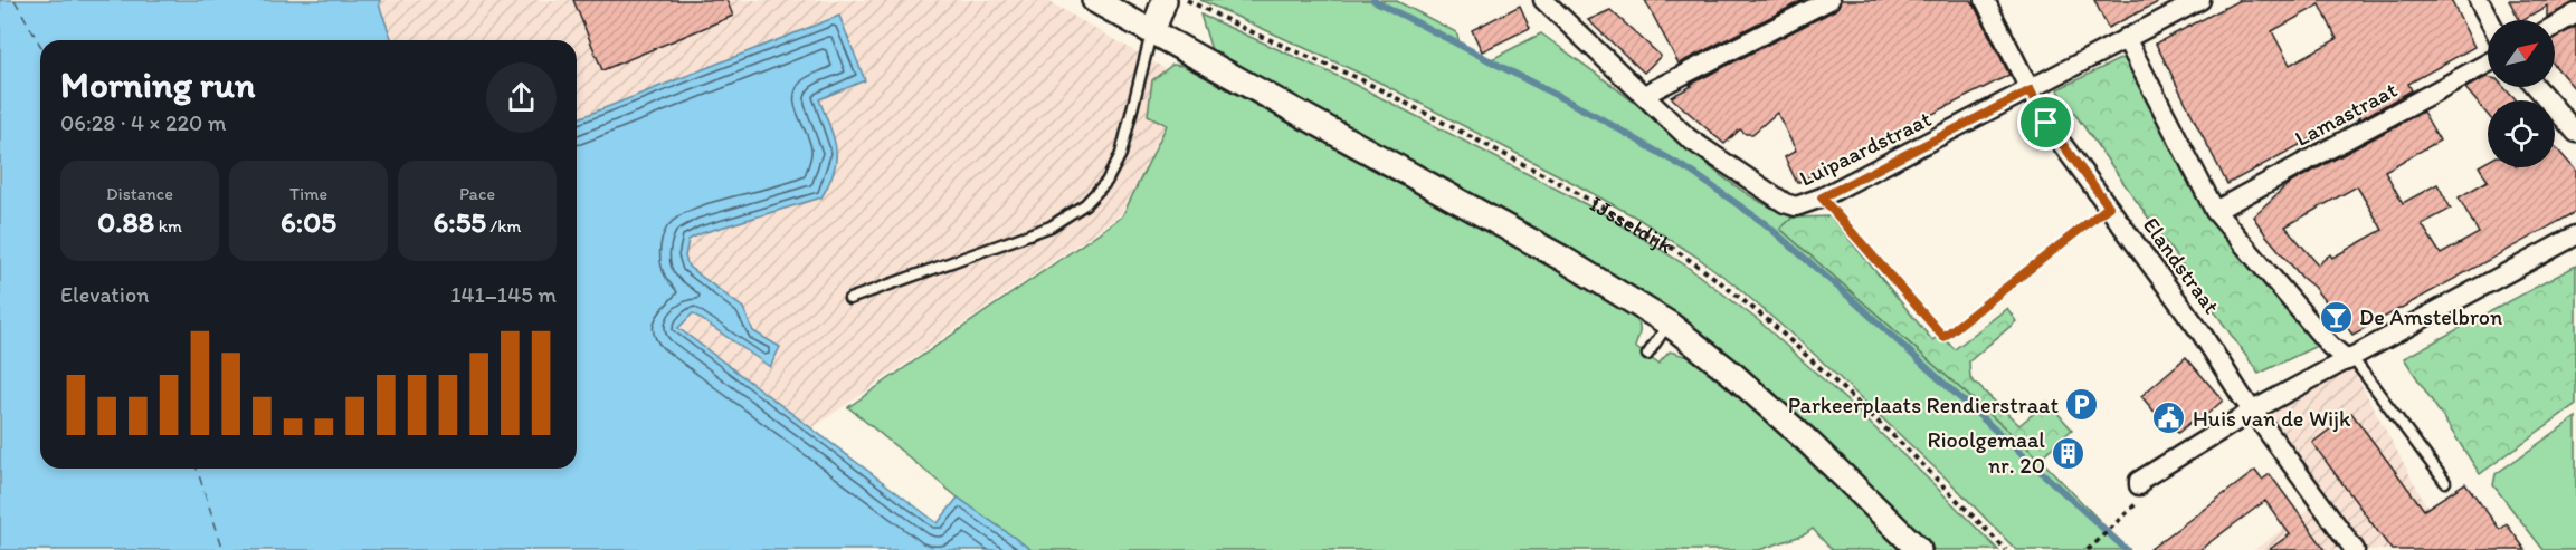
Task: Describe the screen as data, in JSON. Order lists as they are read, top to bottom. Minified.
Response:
{"streets":{"street":["Lamastraat","Luipaardstraat","Elandstraat"],"path":["IJsseldijk"]},"crossings":[["Luipaardstraat","Elandstraat"]],"places":{"bar":["De Amstelbron"],"parking":["Parkeerplaats Rendierstraat"],"public building":["Huis van de Wijk"],"building":["Rioolgemaal nr. 20"]},"north":"top right","page":{"heading":["Morning run","06:28 · 4 × 220 m"],"stats":[["Distance","0.88 km"],["Time","6:05"],["Pace","6:55 /km"]],"chart":["Elevation","141–145 m"]}}
